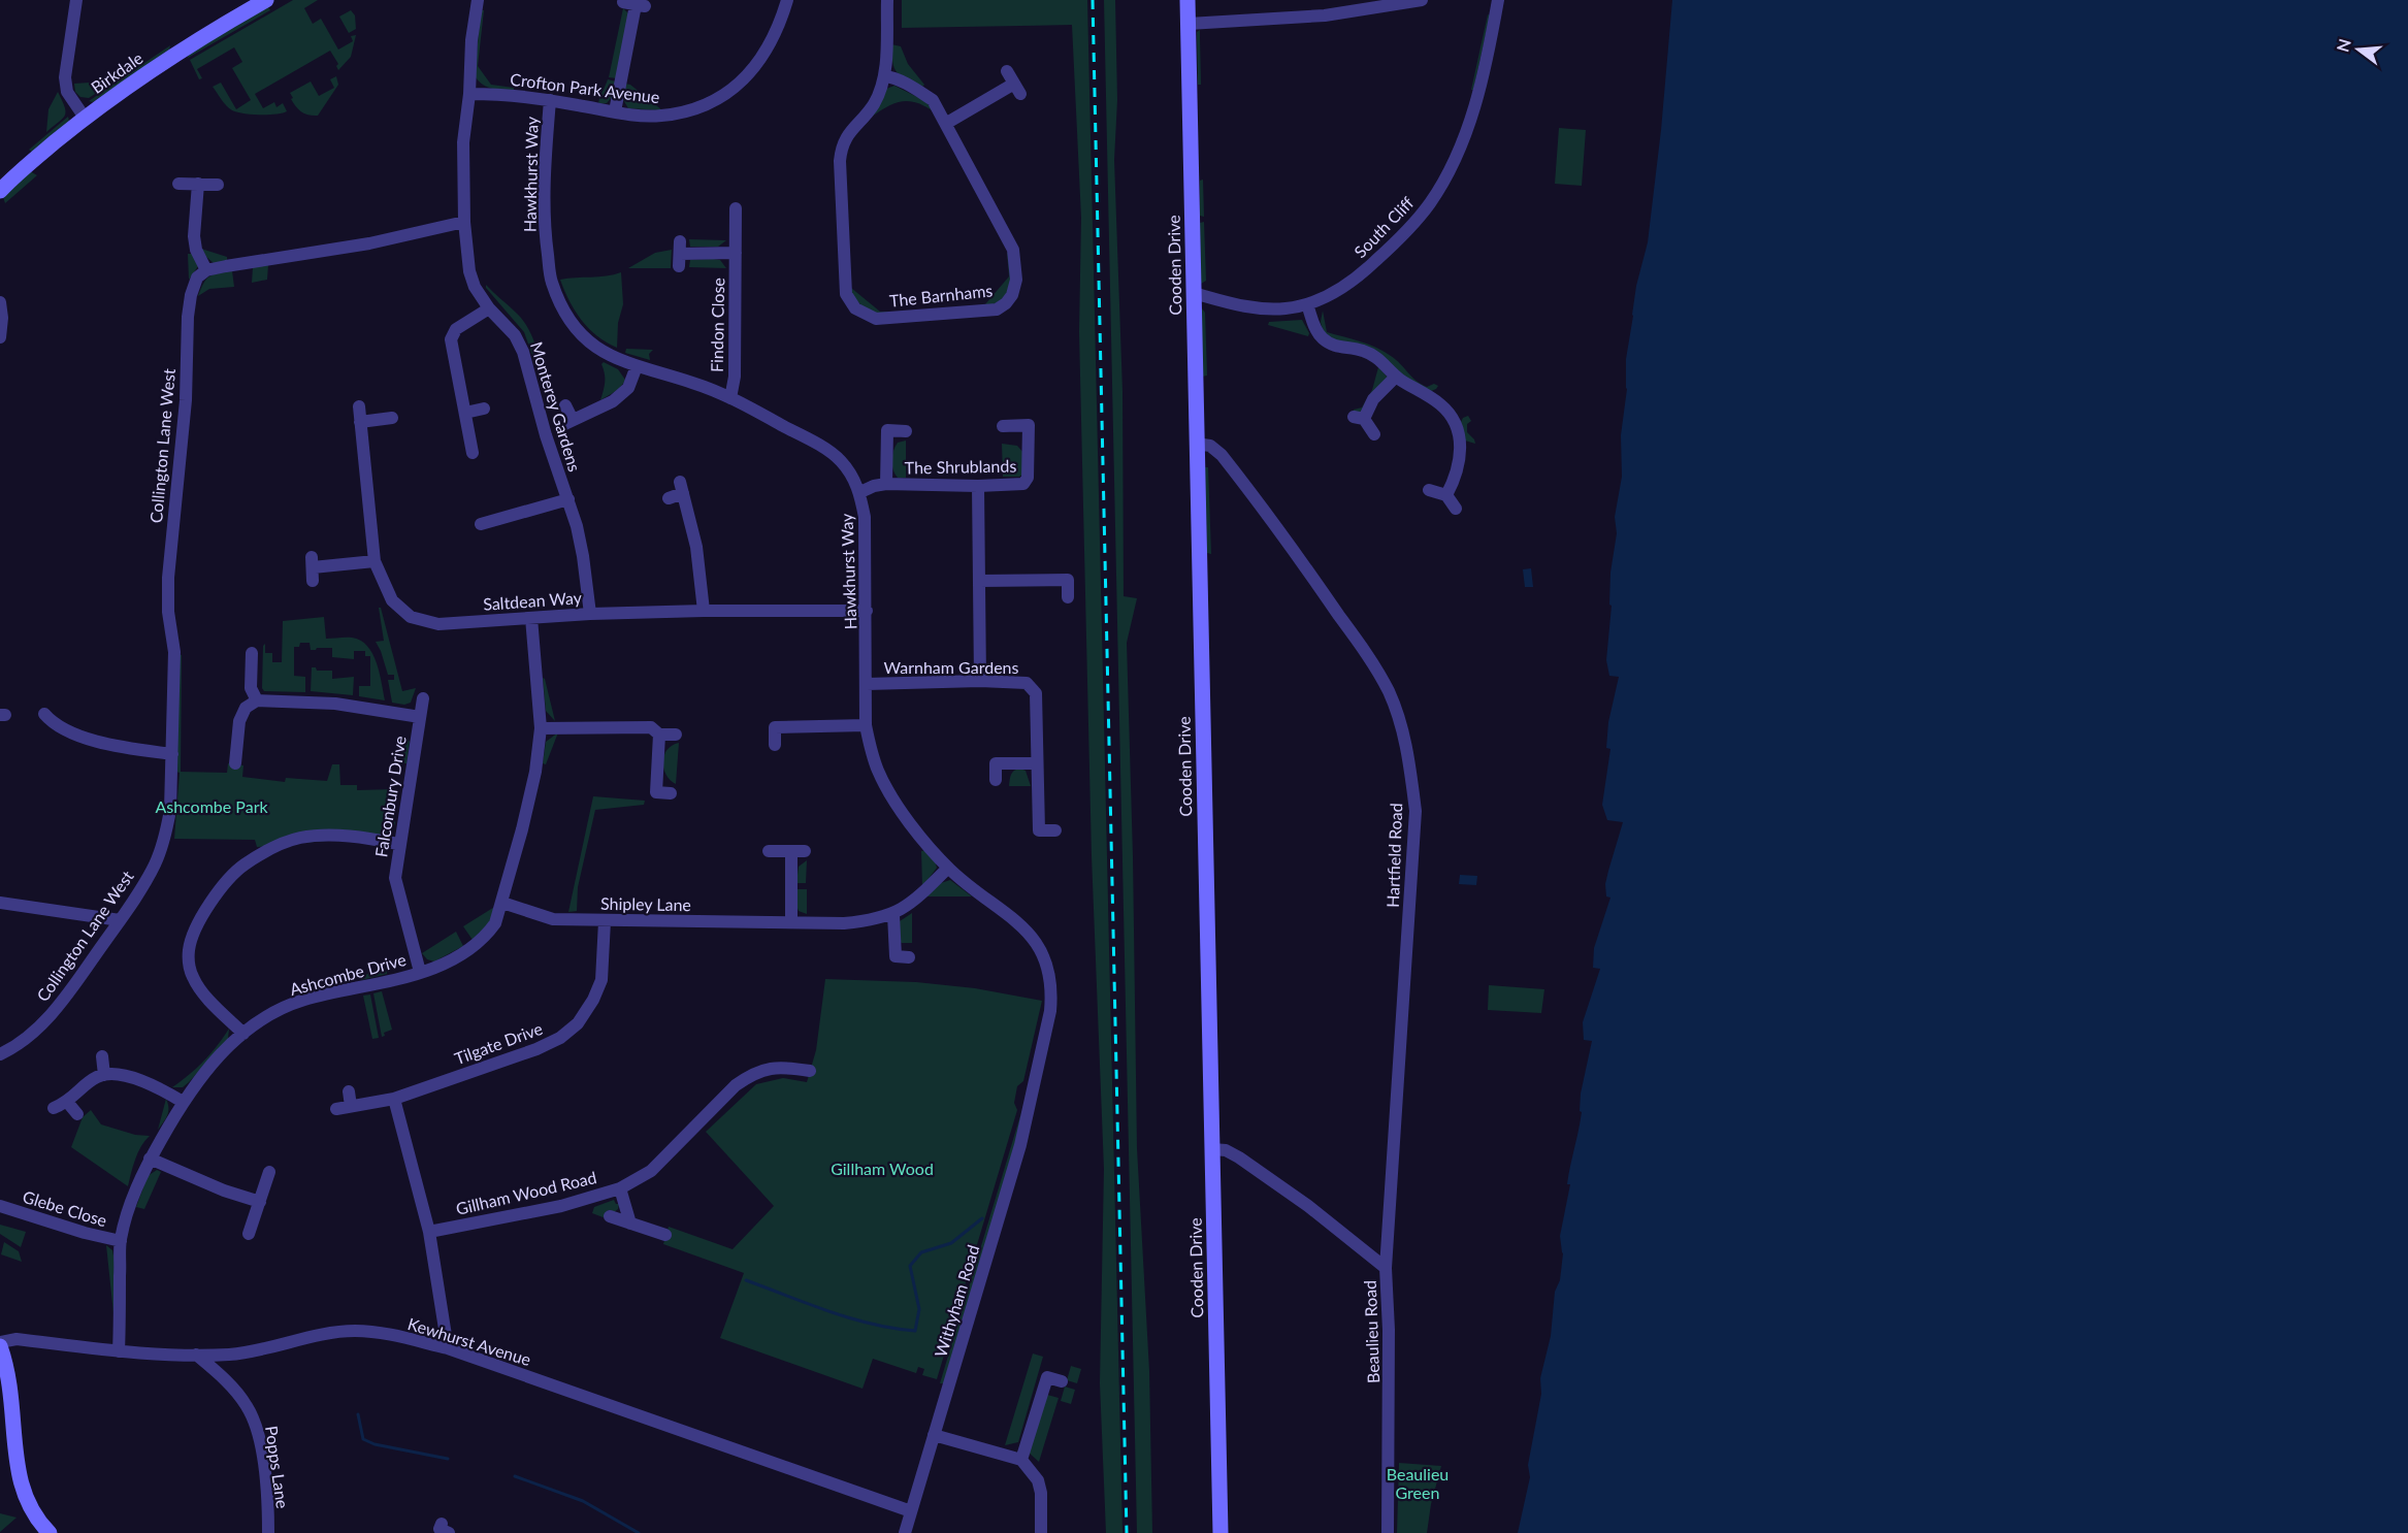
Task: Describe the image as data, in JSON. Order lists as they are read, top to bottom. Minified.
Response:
{"streets":{"main road":["Birkdale","Cooden Drive"],"street":["Crofton Park Avenue","Hawkhurst Way","South Cliff","The Barnhams","Findon Close","Monterey Gardens","Collington Lane West","The Shrublands","Saltdean Way","Warnham Gardens","Falconbury Drive","Hartfield Road","Shipley Lane","Ashcombe Drive","Tilgate Drive","Gillham Wood Road","Glebe Close","Withyham Road","Beaulieu Road","Kewhurst Avenue","Popps Lane"]},"crossings":[["Crofton Park Avenue","Hawkhurst Way"],["Hawkhurst Way","Findon Close"],["Hawkhurst Way","The Shrublands"],["Hawkhurst Way","Saltdean Way"],["Hawkhurst Way","Warnham Gardens"],["Hawkhurst Way","Shipley Lane"],["Hawkhurst Way","Withyham Road"],["South Cliff","Cooden Drive"],["Cooden Drive","Hartfield Road"],["Cooden Drive","Beaulieu Road"],["Monterey Gardens","Saltdean Way"],["Saltdean Way","Ashcombe Drive"],["Falconbury Drive","Ashcombe Drive"],["Hartfield Road","Beaulieu Road"],["Shipley Lane","Ashcombe Drive"],["Shipley Lane","Tilgate Drive"],["Ashcombe Drive","Glebe Close"],["Ashcombe Drive","Kewhurst Avenue"],["Withyham Road","Kewhurst Avenue"],["Kewhurst Avenue","Popps Lane"]],"parks":["Ashcombe Park","Gillham Wood","Beaulieu Green"],"north":"left"}
